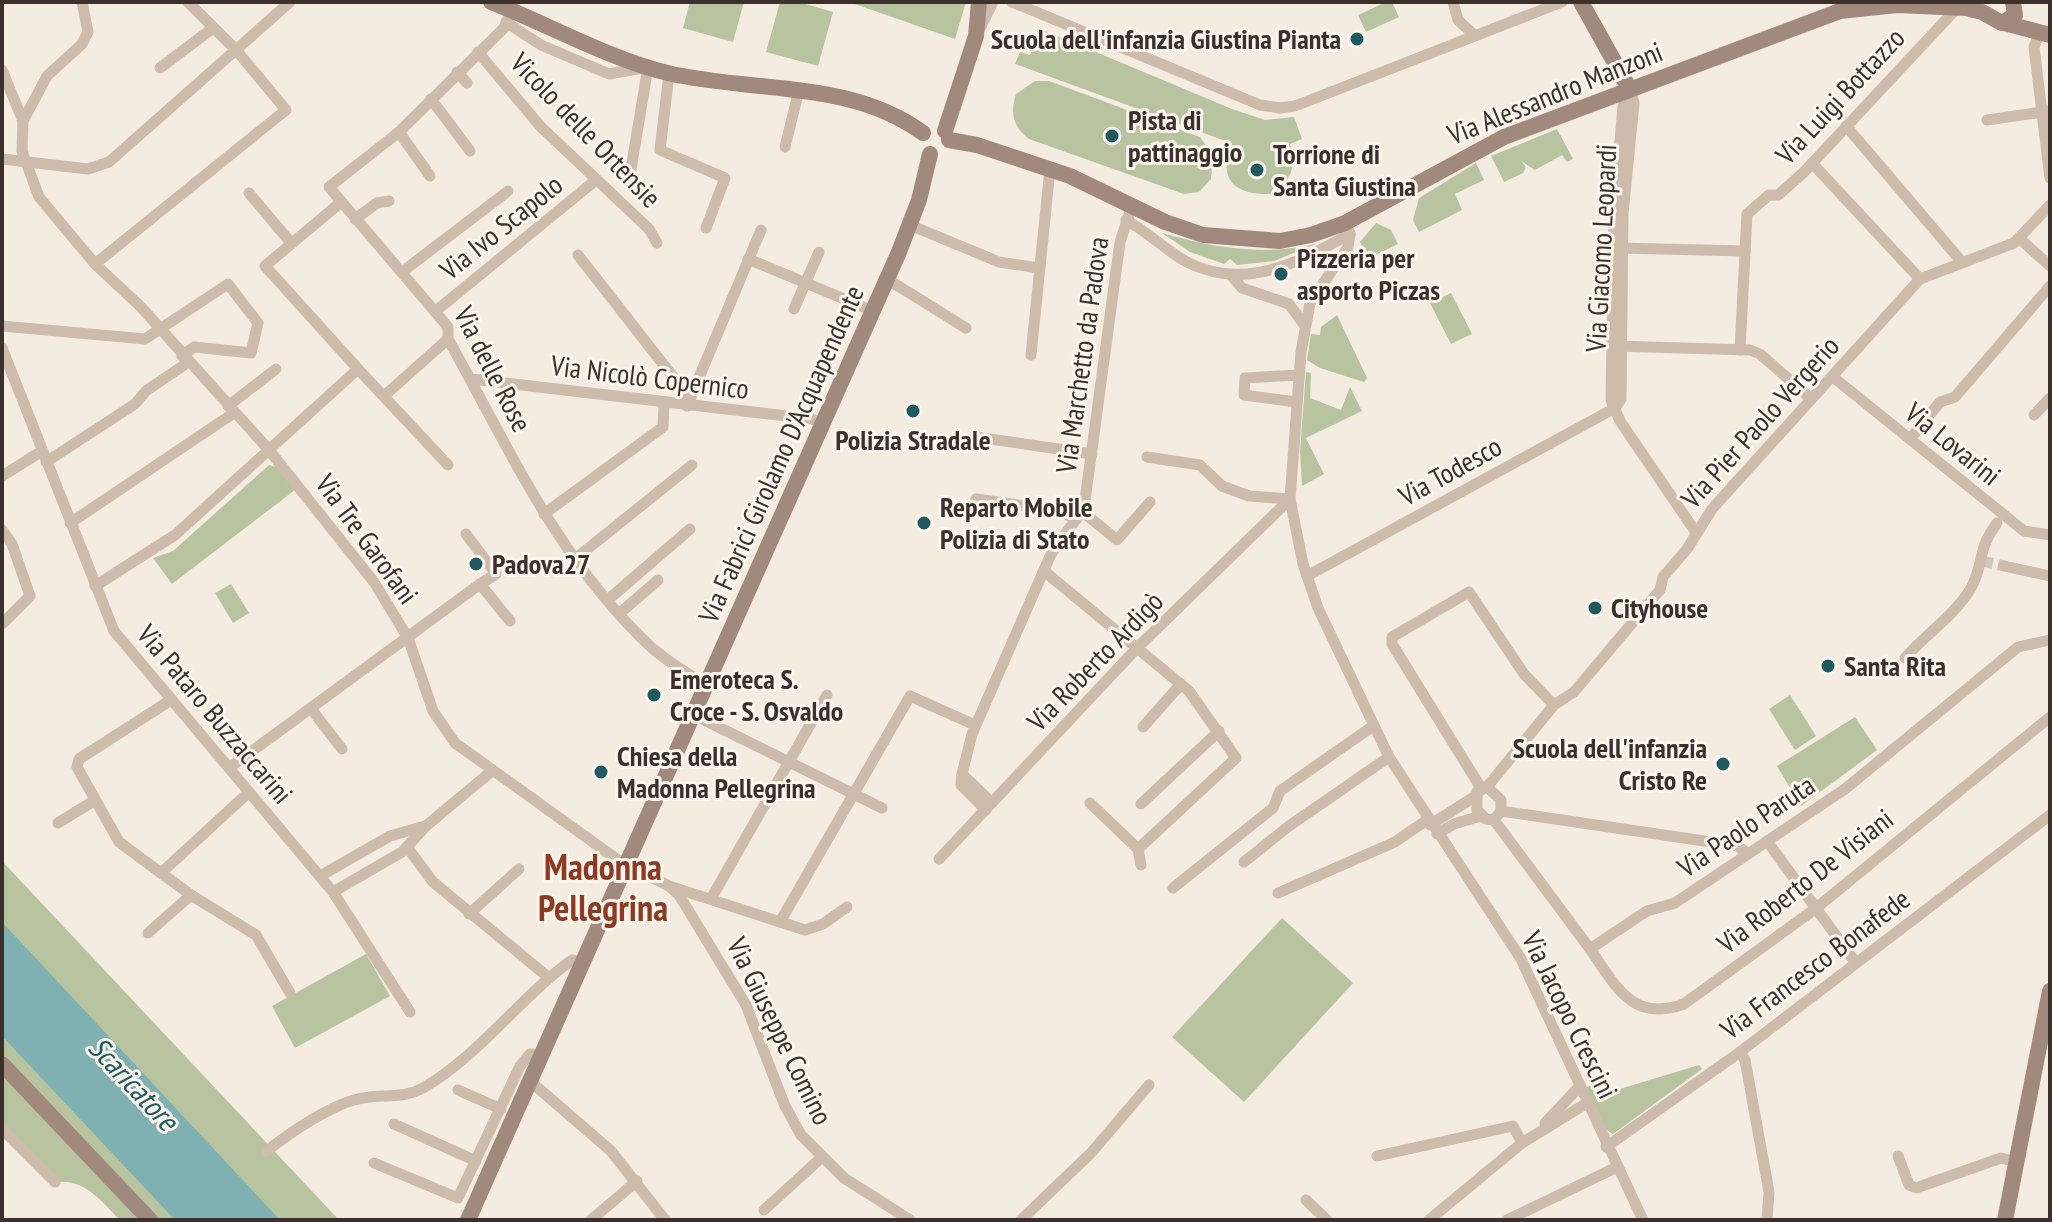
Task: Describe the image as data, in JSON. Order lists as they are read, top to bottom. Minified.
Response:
{"streets":{"main road":["Via Alessandro Manzoni","Via Giacomo Leopardi","Via Fabrici Girolamo D'Acquapendente"],"street":["Via Luigi Bottazzo","Vicolo delle Ortensie","Via Ivo Scapolo","Via Marchetto da Padova","Via delle Rose","Via Nicolò Copernico","Via Pier Paolo Vergerio","Via Lovarini","Via Todesco","Via Tre Garofani","Via Roberto Ardigò","Via Pataro Buzzaccarini","Via Paolo Paruta","Via Roberto De Visiani","Via Francesco Bonafede","Via Jacopo Crescini","Via Giuseppe Comino"]},"crossings":[["Via Alessandro Manzoni","Via Luigi Bottazzo"],["Via Alessandro Manzoni","Via Giacomo Leopardi"],["Via Alessandro Manzoni","Via Marchetto da Padova"],["Via Alessandro Manzoni","Via Fabrici Girolamo D'Acquapendente"],["Via Alessandro Manzoni","Via Jacopo Crescini"],["Vicolo delle Ortensie","Via Ivo Scapolo"],["Via Ivo Scapolo","Via delle Rose"],["Via Giacomo Leopardi","Via Todesco"],["Via Marchetto da Padova","Via Roberto Ardigò"],["Via delle Rose","Via Nicolò Copernico"],["Via delle Rose","Via Fabrici Girolamo D'Acquapendente"],["Via Nicolò Copernico","Via Fabrici Girolamo D'Acquapendente"],["Via Pier Paolo Vergerio","Via Lovarini"],["Via Pier Paolo Vergerio","Via Jacopo Crescini"],["Via Fabrici Girolamo D'Acquapendente","Via Tre Garofani"],["Via Fabrici Girolamo D'Acquapendente","Via Giuseppe Comino"],["Via Todesco","Via Jacopo Crescini"],["Via Tre Garofani","Via Giuseppe Comino"],["Via Roberto Ardigò","Via Jacopo Crescini"],["Via Paolo Paruta","Via Roberto De Visiani"],["Via Francesco Bonafede","Via Jacopo Crescini"]],"districts":["Madonna Pellegrina"],"water":["Scaricatore"],"places":["Scuola dell'infanzia Giustina Pianta","Pista di pattinaggio","Torrione di Santa Giustina","Pizzeria per asporto Piczas","Polizia Stradale","Reparto Mobile Polizia di Stato","Padova27","Cityhouse","Santa Rita","Emeroteca S. Croce - S. Osvaldo","Scuola dell'infanzia Cristo Re","Chiesa della Madonna Pellegrina"]}
